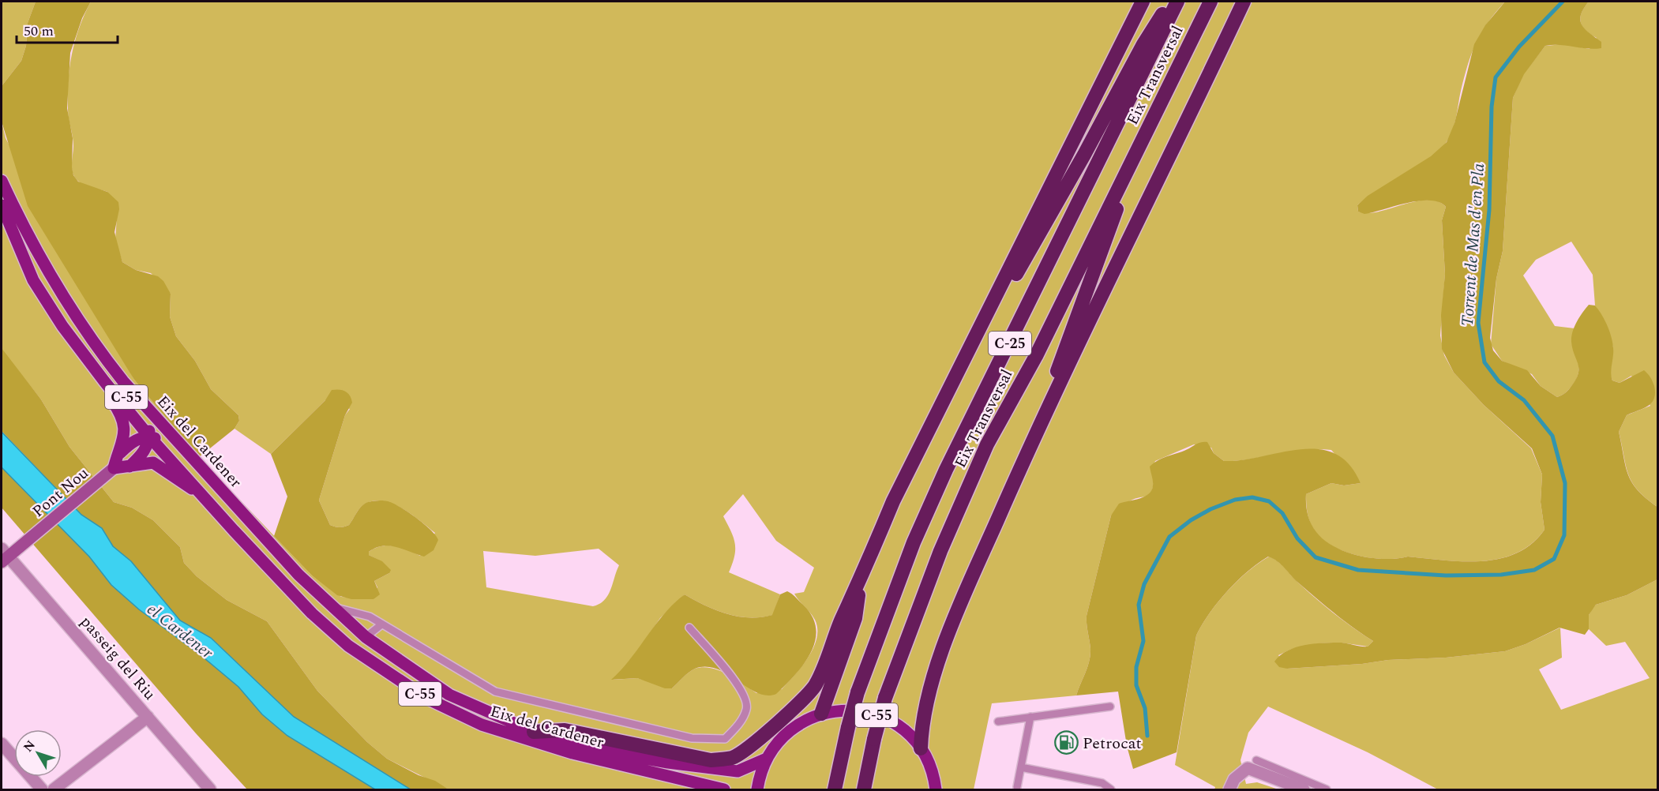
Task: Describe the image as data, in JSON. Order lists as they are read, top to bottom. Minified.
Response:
{"streets":{"highway":["Eix Transversal","C-25"],"main road":["C-55","Eix del Cardener"],"street":["Pont Nou","passeig del Riu"]},"crossings":[["C-55","Eix del Cardener"],["Eix del Cardener","Pont Nou"],["Pont Nou","passeig del Riu"]],"water":["Torrent de Mas d'en Pla","el Cardener"],"places":{"fuel station":["Petrocat"]},"scale_bar":"50 m","north":"top left"}
